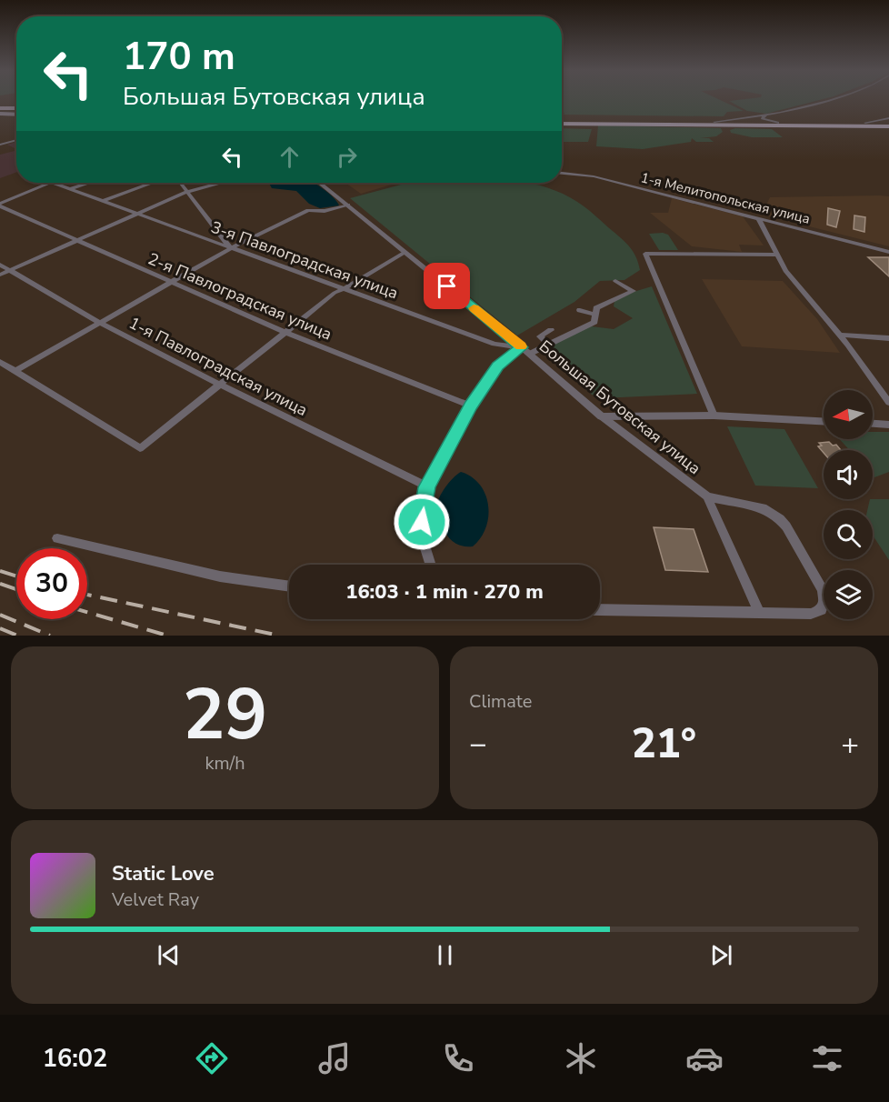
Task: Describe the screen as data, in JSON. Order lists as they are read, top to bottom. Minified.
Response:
{"streets":{"street":["1-я Мелитопольская улица","3-я Павлоградская улица","2-я Павлоградская улица","1-я Павлоградская улица","Большая Бутовская улица"]},"crossings":[["3-я Павлоградская улица","Большая Бутовская улица"]],"north":"left","page":{"turn":["170 m","Большая Бутовская улица"],"limit":"30","trip":"16:03 · 1 min · 270 m","tile":[["29","km/h"],"Climate"],"heat":["−","21°","+"],"song":["Static Love","Velvet Ray"],"tabs":"16:02"}}
